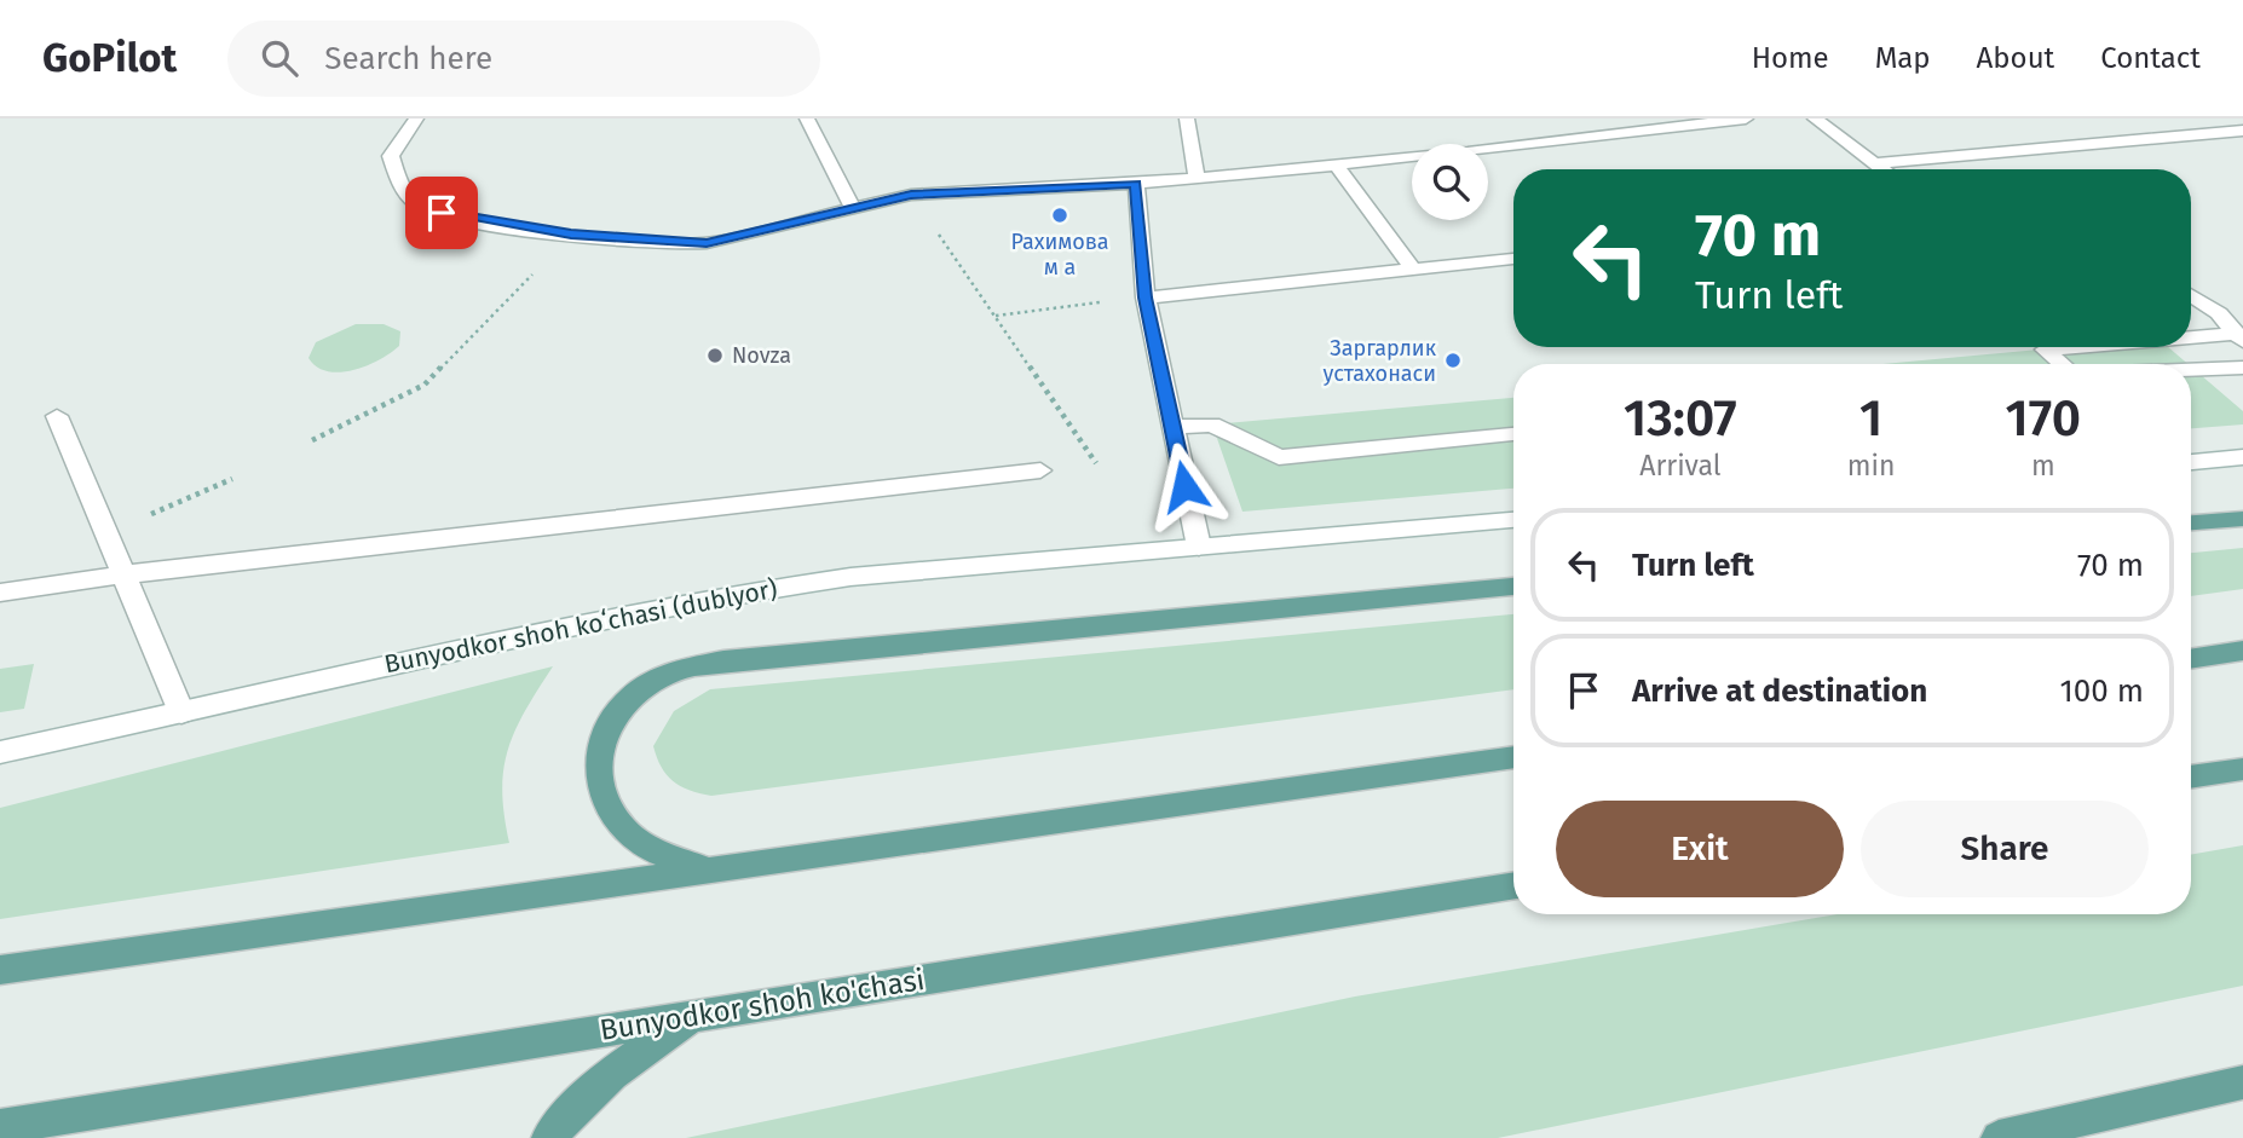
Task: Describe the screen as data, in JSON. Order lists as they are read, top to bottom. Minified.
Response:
{"streets":{"main road":["Bunyodkor shoh ko'chasi"],"street":["Bunyodkor shoh koʻchasi (dublyor)"]},"places":["Рахимова м а","Novza","Заргарлик устахонаси"],"page":{"header":"GoPilot","search":"Search here","nav":["Home","Map","About","Contact"],"turn":["70 m","Turn left"],"eta":["13:07","Arrival","1","min","170","m"],"list":[{"name":"Turn left","value":"70 m"},{"name":"Arrive at destination","value":"100 m"}],"buttons":["Exit","Share"]}}
